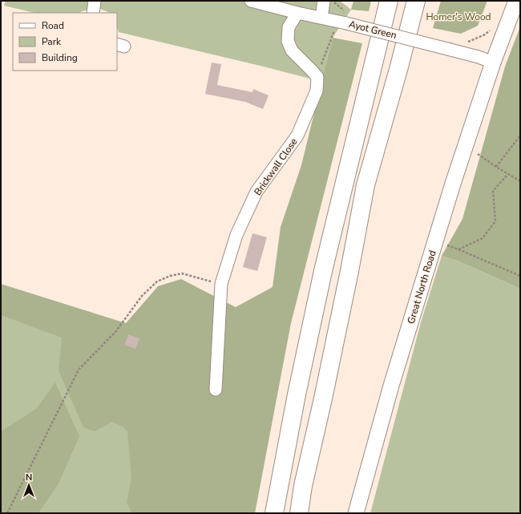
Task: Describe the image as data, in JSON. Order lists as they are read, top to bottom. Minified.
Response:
{"streets":{"main road":["Great North Road"],"street":["Ayot Green","Brickwall Close"]},"crossings":[["Ayot Green","Great North Road"]],"parks":["Homer's Wood"],"legend":["Road","Park","Building"],"north":"top"}
